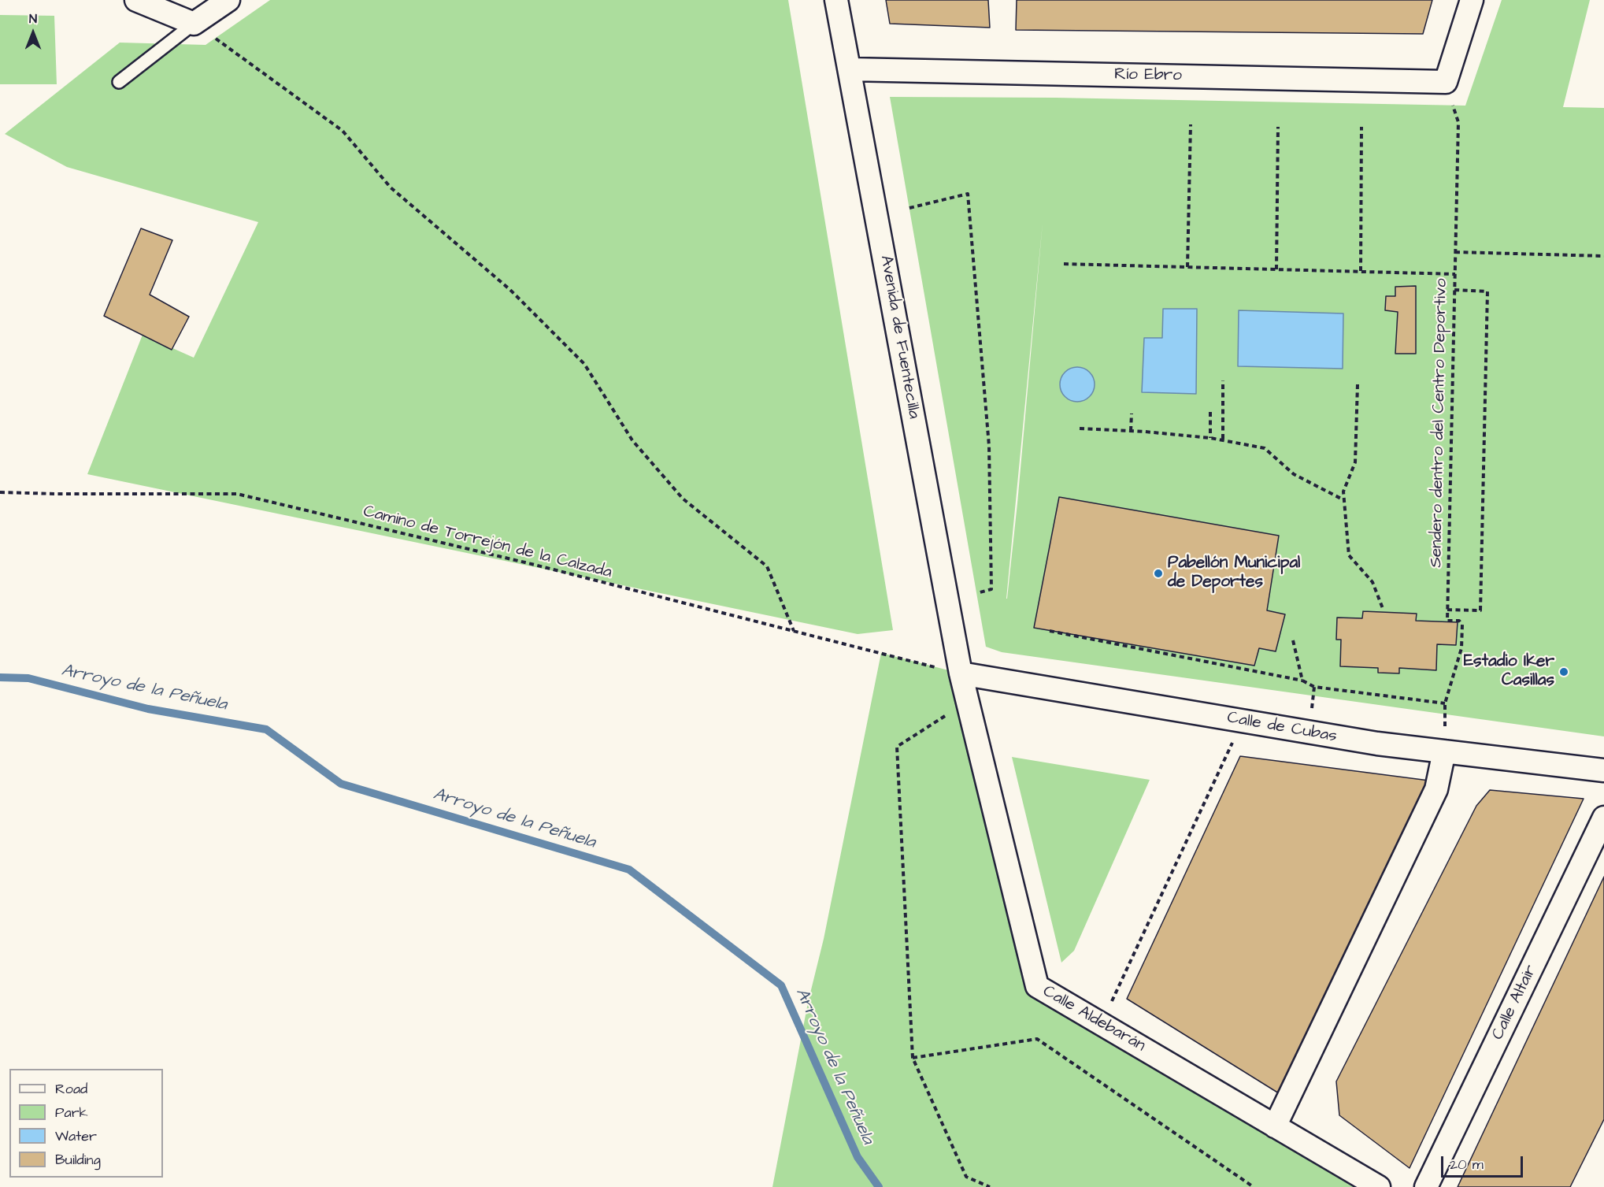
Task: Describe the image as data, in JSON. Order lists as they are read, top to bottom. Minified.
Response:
{"streets":{"street":["Río Ebro","Avenida de Fuentecilla","Calle de Cubas","Calle Altair","Calle Aldebarán"],"path":["Sendero dentro del Centro Deportivo","Camino de Torrejón de la Calzada"]},"crossings":[["Río Ebro","Avenida de Fuentecilla"],["Río Ebro","Sendero dentro del Centro Deportivo"],["Avenida de Fuentecilla","Camino de Torrejón de la Calzada"],["Avenida de Fuentecilla","Calle de Cubas"],["Avenida de Fuentecilla","Calle Aldebarán"],["Camino de Torrejón de la Calzada","Calle de Cubas"],["Camino de Torrejón de la Calzada","Calle Aldebarán"],["Calle de Cubas","Calle Aldebarán"]],"water":["Arroyo de la Peñuela"],"places":["Pabellón Municipal de Deportes","Estadio Iker Casillas"],"legend":["Road","Park","Water","Building"],"scale_bar":"20 m","north":"top"}
